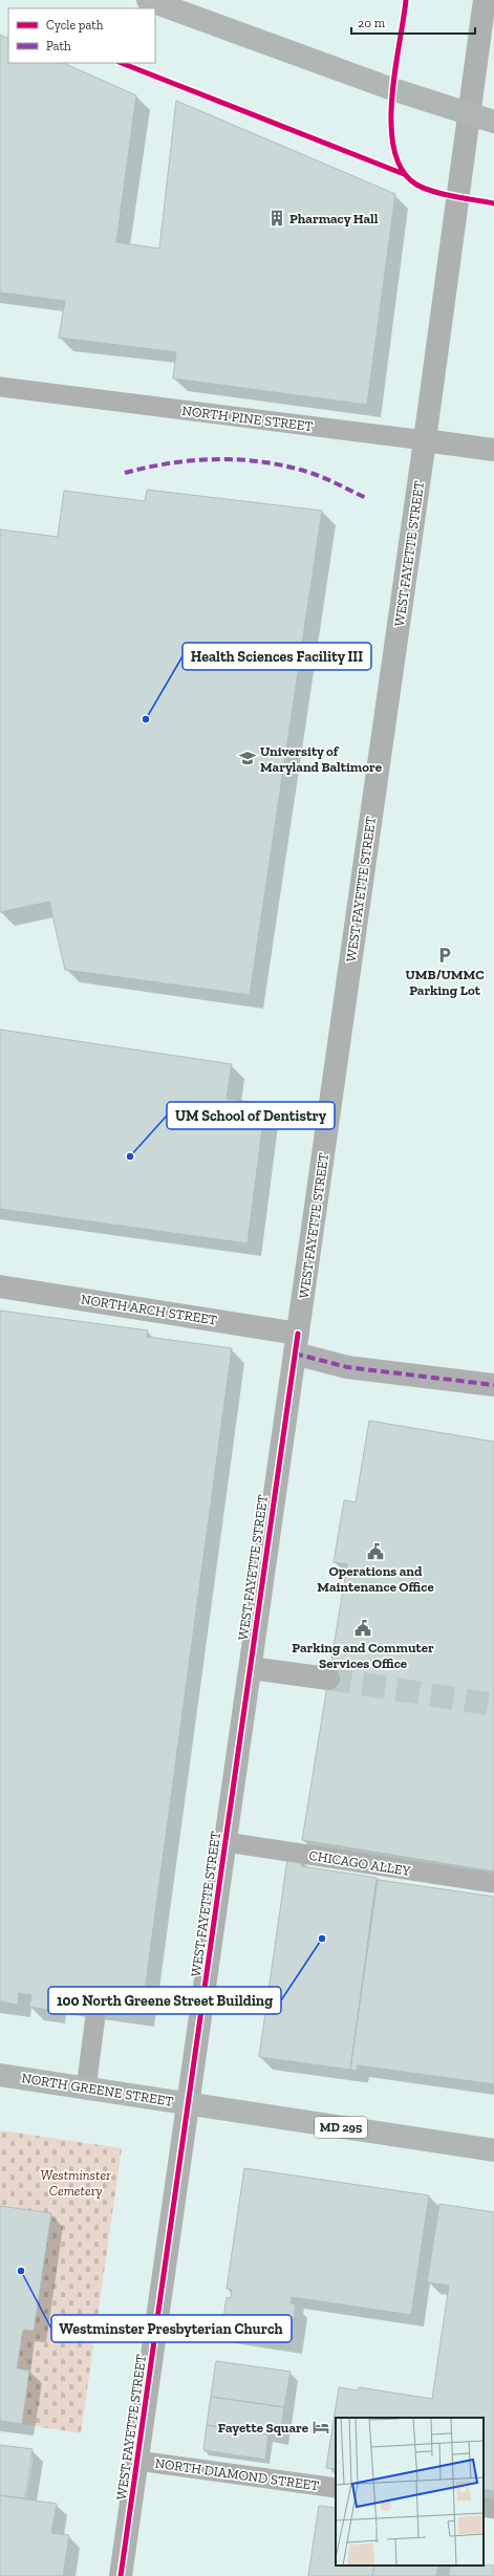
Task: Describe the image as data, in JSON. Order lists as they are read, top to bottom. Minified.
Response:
{"streets":{"main road":["WEST FAYETTE STREET","NORTH GREENE STREET","MD 295"],"street":["NORTH PINE STREET","NORTH ARCH STREET"],"lane":["CHICAGO ALLEY","NORTH DIAMOND STREET"]},"crossings":[["NORTH PINE STREET","WEST FAYETTE STREET"],["WEST FAYETTE STREET","NORTH ARCH STREET"],["WEST FAYETTE STREET","CHICAGO ALLEY"],["WEST FAYETTE STREET","NORTH GREENE STREET"],["WEST FAYETTE STREET","NORTH DIAMOND STREET"]],"parks":["Westminster Cemetery"],"places":{"building":["Pharmacy Hall"],"other":["Health Sciences Facility III","UM School of Dentistry","100 North Greene Street Building","Westminster Presbyterian Church"],"school or university":["University of Maryland Baltimore"],"parking":["UMB/UMMC Parking Lot"],"public building":["Operations and Maintenance Office","Parking and Commuter Services Office"],"hotel":["Fayette Square"]},"legend":["Cycle path","Path"],"scale_bar":"20 m"}
